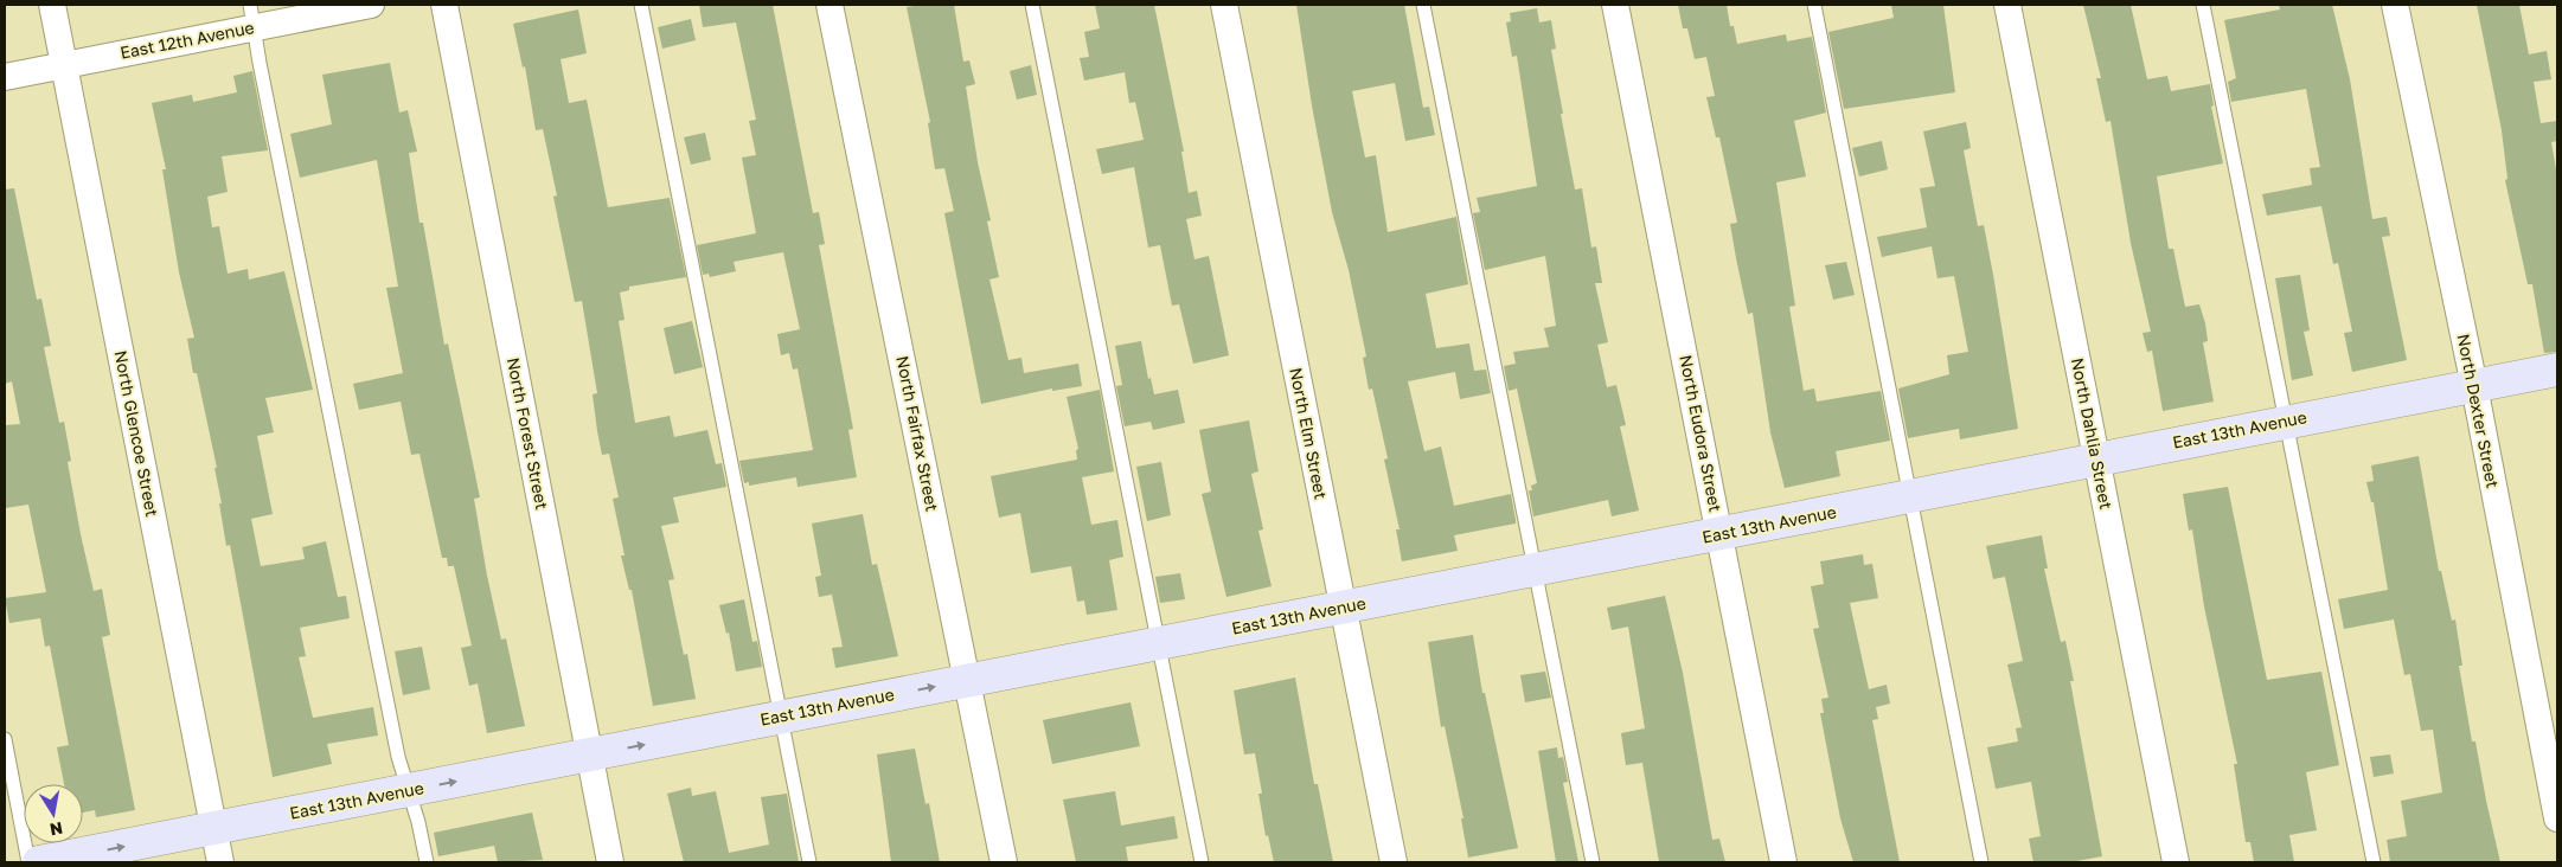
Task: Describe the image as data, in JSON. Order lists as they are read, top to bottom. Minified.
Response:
{"streets":{"main road":["East 13th Avenue"],"street":["East 12th Avenue","North Dexter Street","North Glencoe Street","North Forest Street","North Fairfax Street","North Elm Street","North Eudora Street","North Dahlia Street"]},"crossings":[["East 12th Avenue","North Glencoe Street"],["North Dexter Street","East 13th Avenue"],["East 13th Avenue","North Glencoe Street"],["East 13th Avenue","North Forest Street"],["East 13th Avenue","North Fairfax Street"],["East 13th Avenue","North Elm Street"],["East 13th Avenue","North Eudora Street"],["East 13th Avenue","North Dahlia Street"]],"north":"bottom"}
